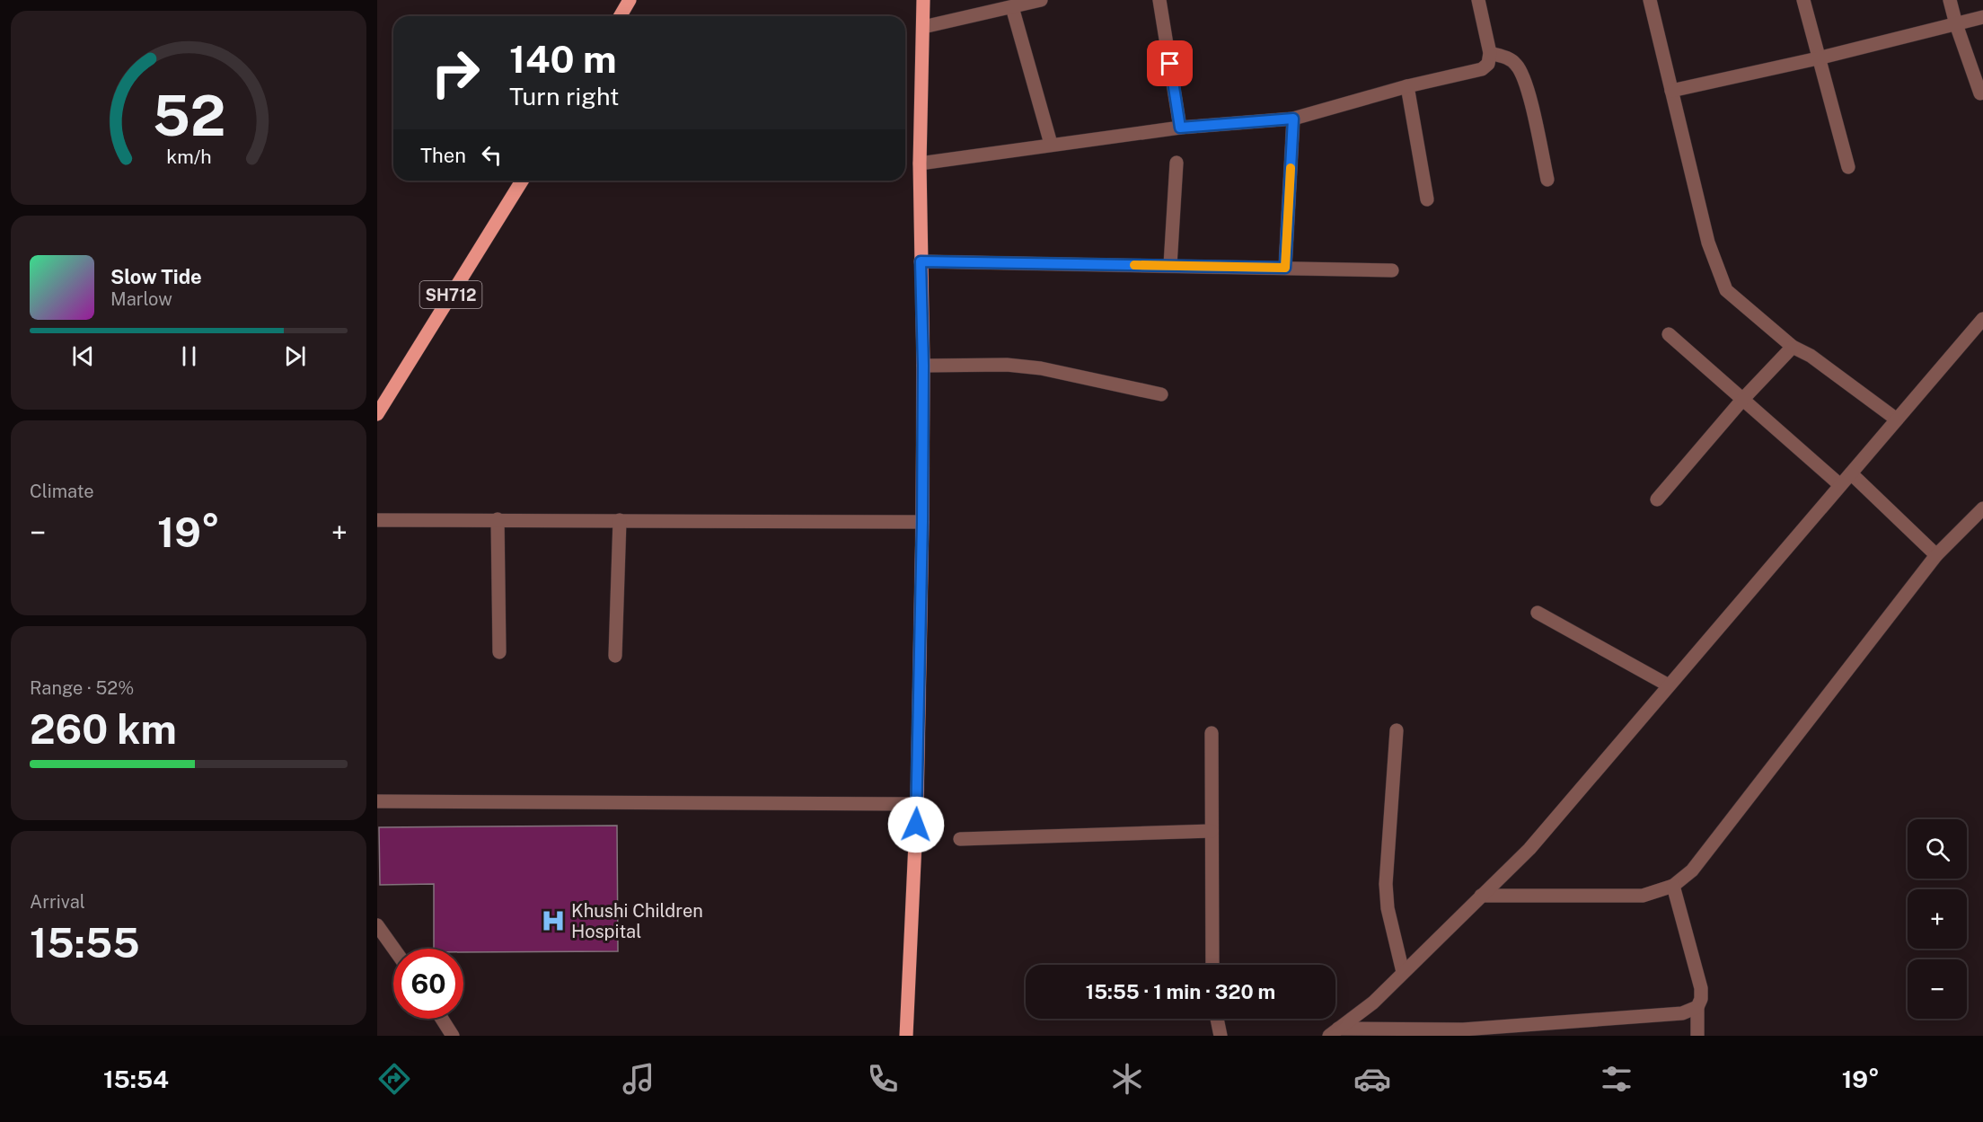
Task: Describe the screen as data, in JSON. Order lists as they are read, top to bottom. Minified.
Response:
{"streets":{"main road":["SH712"]},"places":{"hospital":["Khushi Children Hospital"]},"page":{"turn":["140 m","Turn right"],"then":"Then","song":["Slow Tide","Marlow"],"tile":["Climate",["Range · 52%","260 km"],["Arrival","15:55"]],"heat":["−","19°","+"],"map_buttons":["+","−"],"limit":"60","trip":"15:55 · 1 min · 320 m","tabs":["15:54","19°"],"gauge":["52","km/h"]}}
